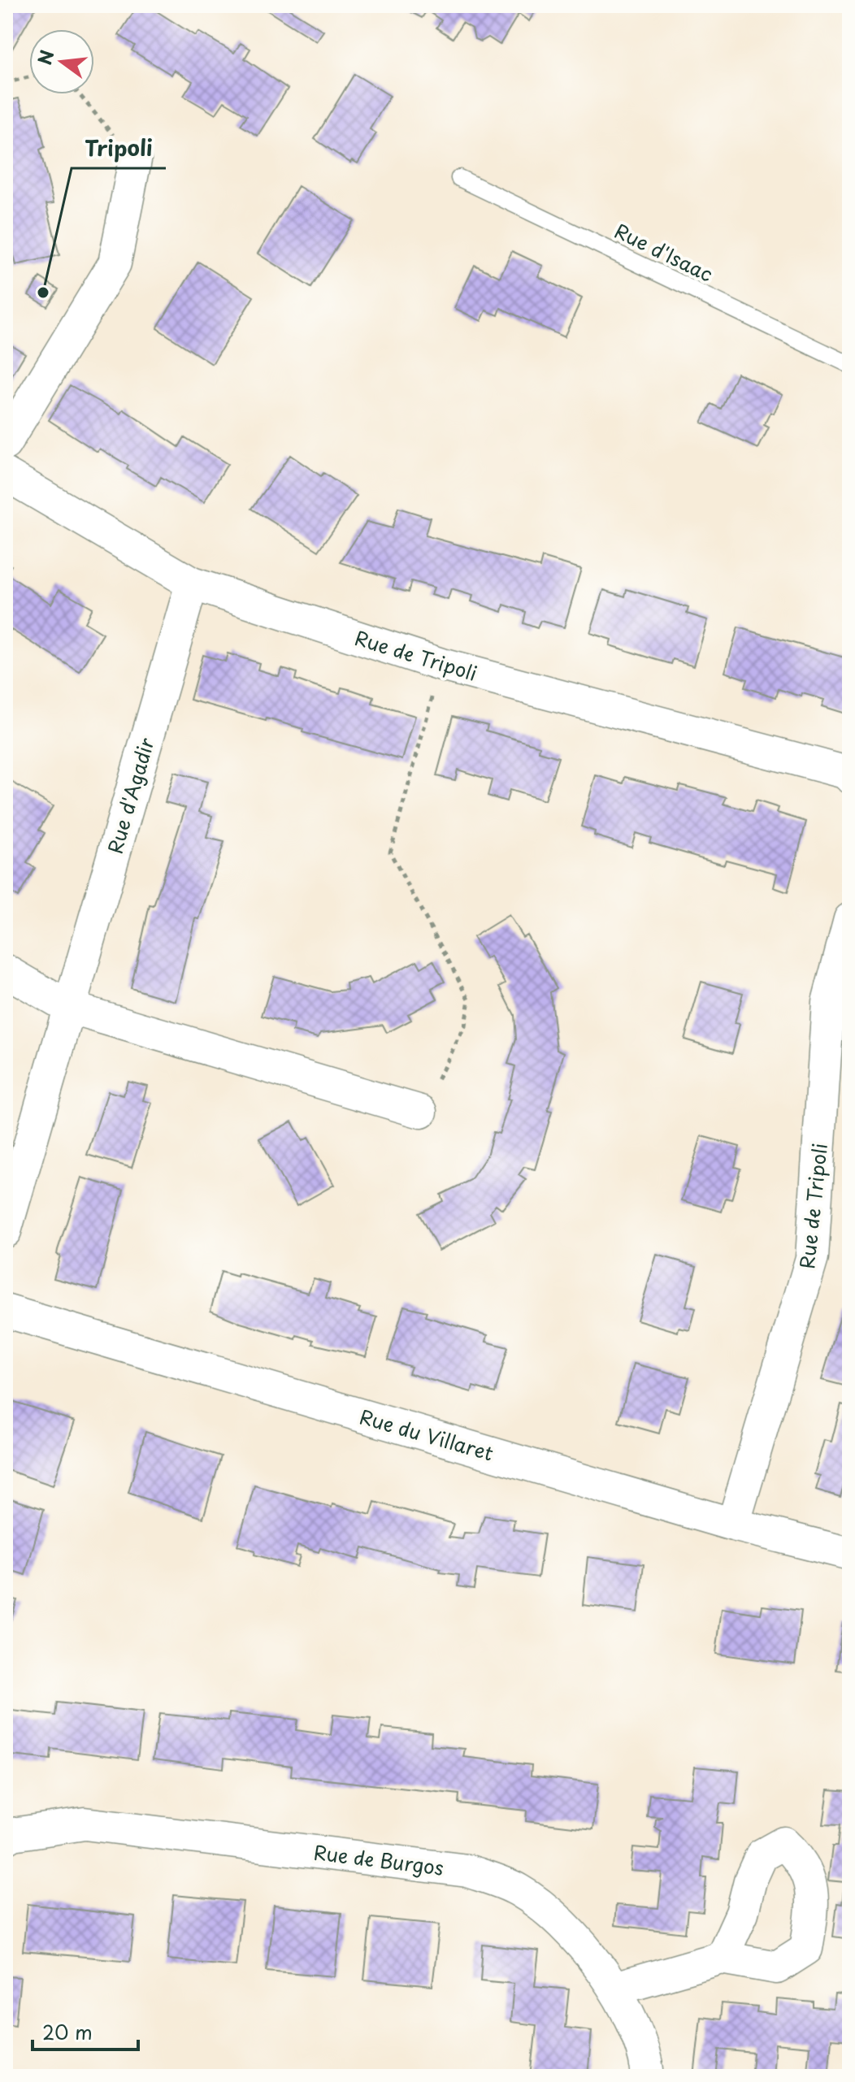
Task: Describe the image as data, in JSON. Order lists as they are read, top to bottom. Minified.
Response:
{"streets":{"street":["Rue de Tripoli","Rue d'Agadir","Rue du Villaret","Rue de Burgos"],"lane":["Rue d'Isaac"]},"crossings":[["Rue de Tripoli","Rue d'Agadir"],["Rue de Tripoli","Rue du Villaret"]],"places":["Tripoli"],"scale_bar":"20 m","north":"left"}
